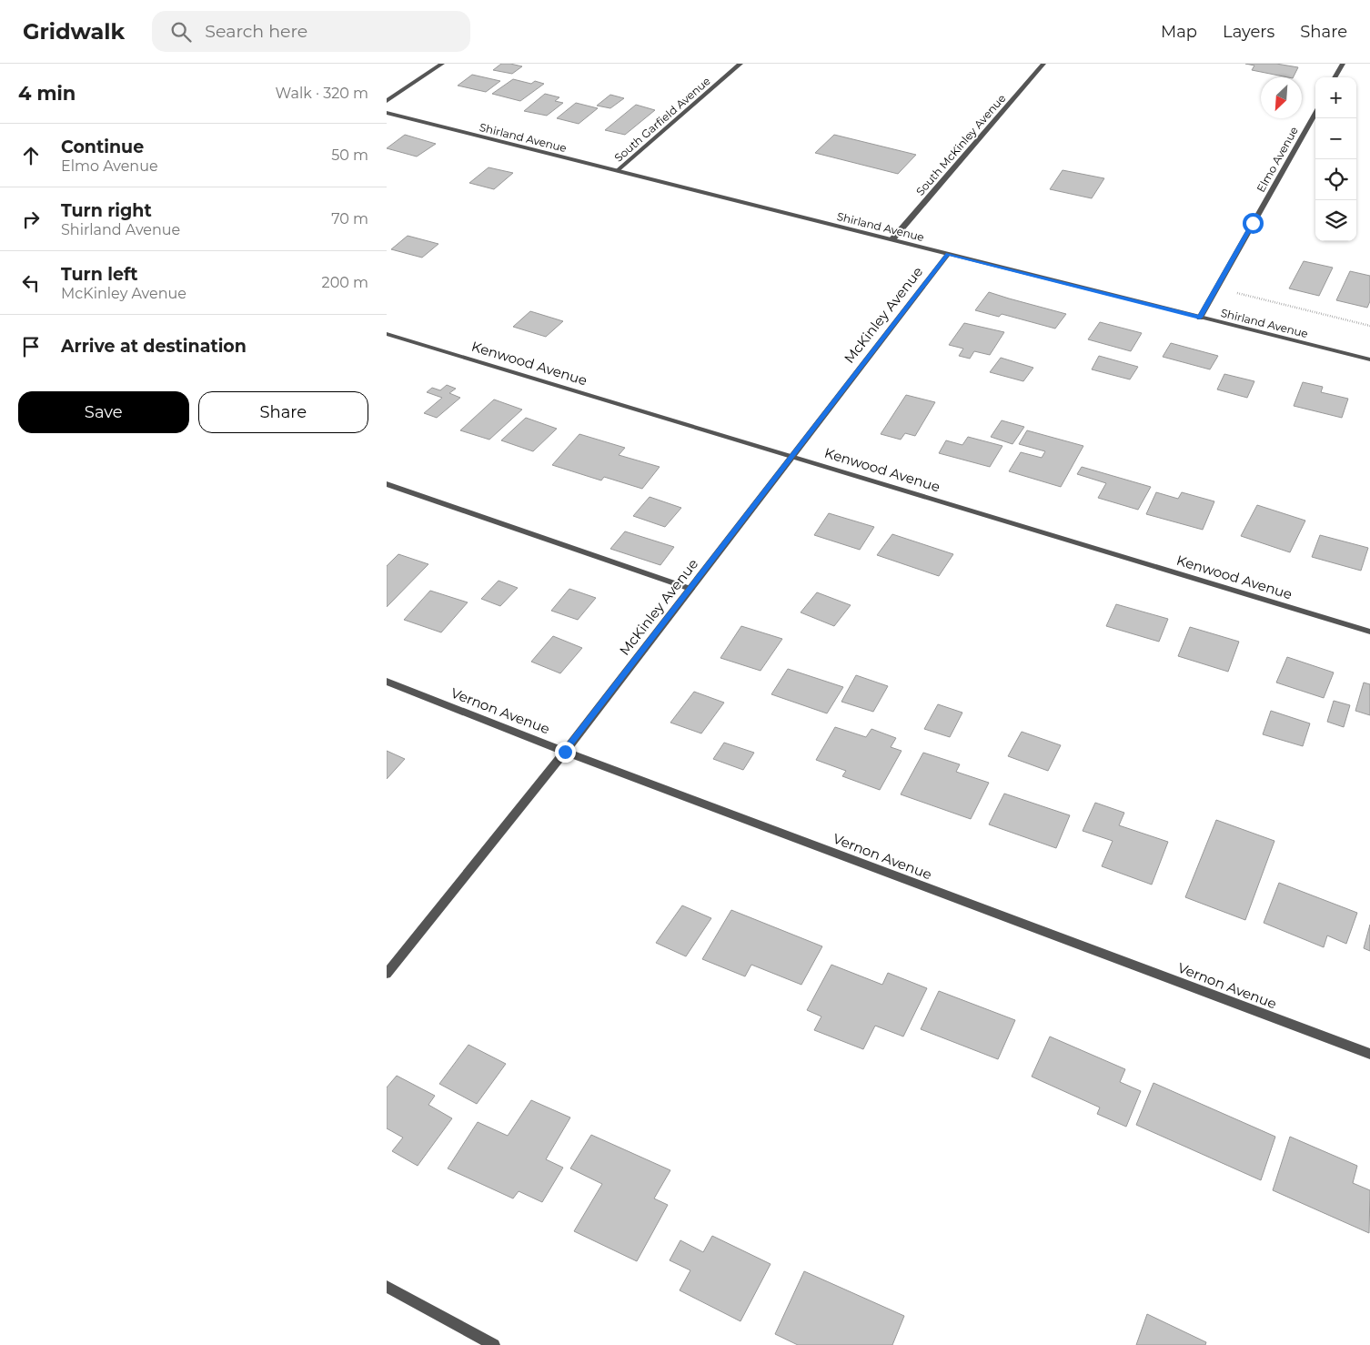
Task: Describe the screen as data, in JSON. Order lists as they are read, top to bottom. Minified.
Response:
{"streets":{"street":["South Garfield Avenue","Shirland Avenue","South McKinley Avenue","Elmo Avenue","McKinley Avenue","Kenwood Avenue","Vernon Avenue"]},"crossings":[["South Garfield Avenue","Shirland Avenue"],["Shirland Avenue","South McKinley Avenue"],["Shirland Avenue","Elmo Avenue"],["Shirland Avenue","McKinley Avenue"],["McKinley Avenue","Kenwood Avenue"],["McKinley Avenue","Vernon Avenue"]],"north":"bottom left","page":{"header":"Gridwalk","search":"Search here","nav":["Map","Layers","Share"],"heading":["4 min","Walk · 320 m"],"map_buttons":["+","−"],"list":[["Continue","Elmo Avenue","50 m"],["Turn right","Shirland Avenue","70 m"],["Turn left","McKinley Avenue","200 m"],"Arrive at destination"],"buttons":["Save","Share"]}}
